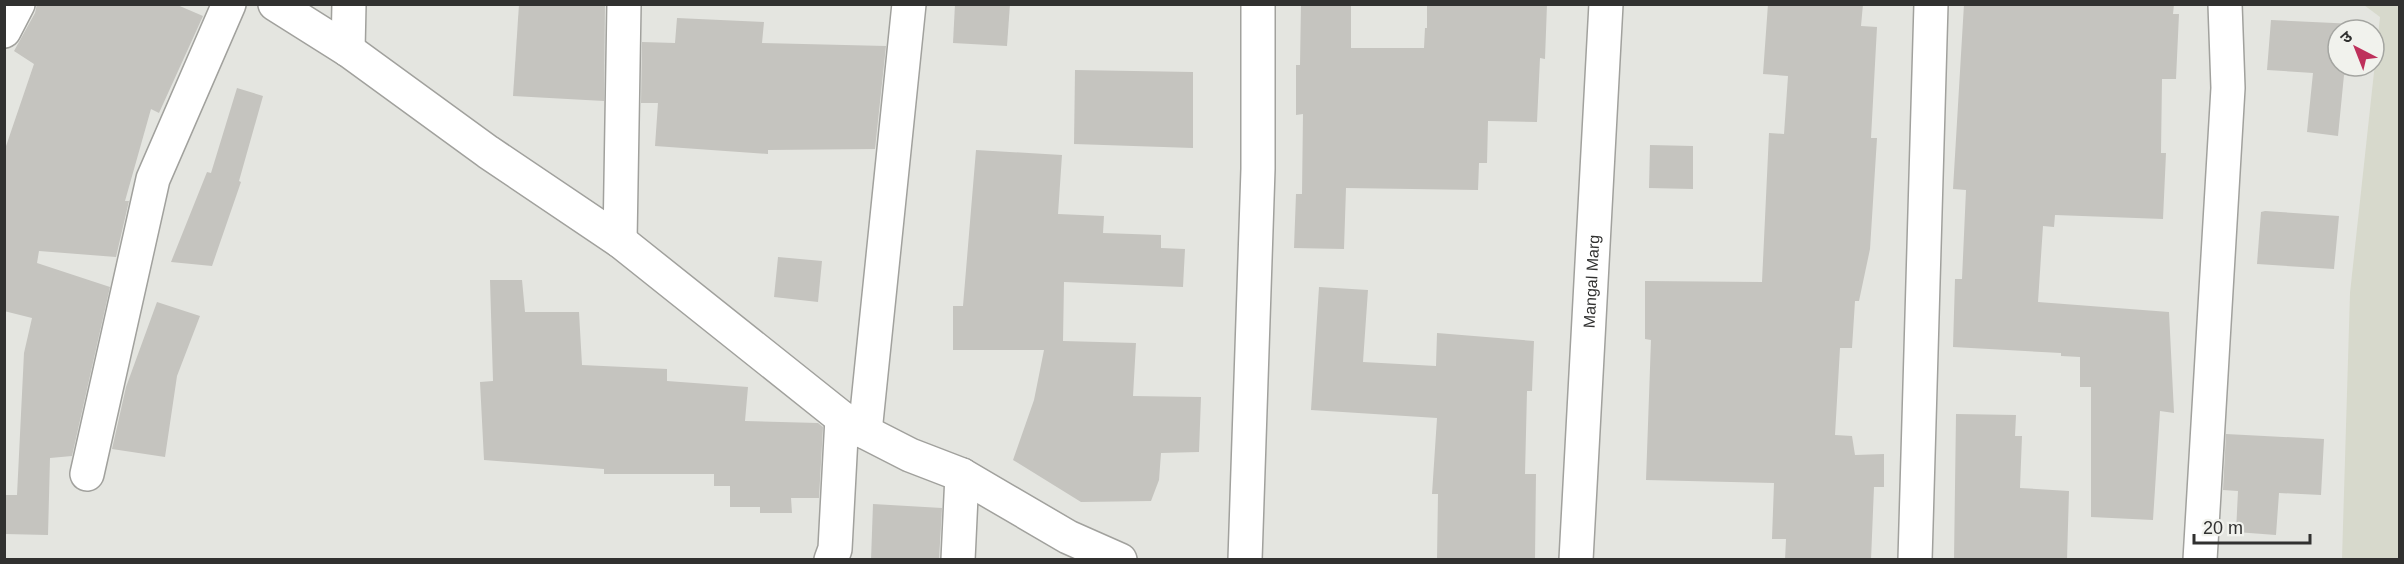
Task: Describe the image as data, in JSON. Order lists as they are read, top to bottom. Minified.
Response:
{"streets":{"street":["Mangal Marg"]},"scale_bar":"20 m","north":"top left"}
